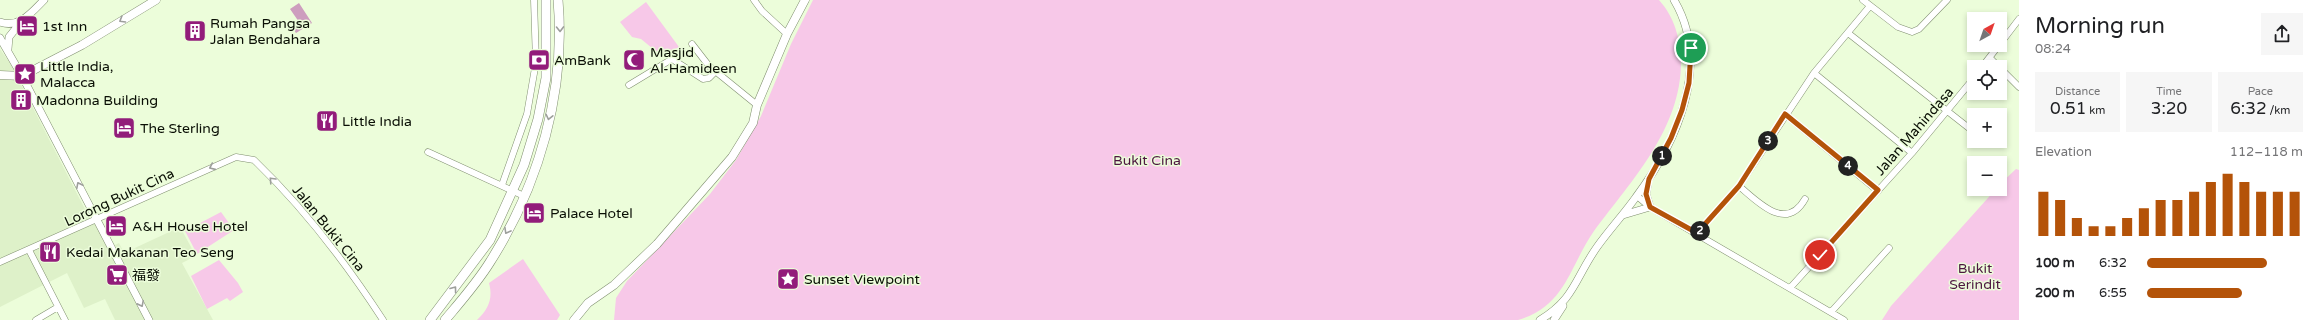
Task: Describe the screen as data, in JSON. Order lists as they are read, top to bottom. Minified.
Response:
{"streets":{"street":["Jalan Mahindasa","Lorong Bukit Cina","Jalan Bukit Cina"]},"crossings":[["Lorong Bukit Cina","Jalan Bukit Cina"]],"one_way":["Lorong Bukit Cina","Jalan Bukit Cina"],"parks":["Bukit Cina","Bukit Serindit"],"places":{"hotel":["1st Inn","The Sterling","Palace Hotel","A&H House Hotel"],"building":["Rumah Pangsa Jalan Bendahara","Madonna Building"],"bank":["AmBank"],"mosque":["Masjid Al-Hamideen"],"place":["Little India, Malacca","Sunset Viewpoint"],"restaurant":["Little India","Kedai Makanan Teo Seng"],"supermarket":["福發"]},"north":"top right","page":{"heading":["Morning run","08:24"],"map_buttons":["+","−"],"stats":[["Distance","0.51 km"],["Time","3:20"],["Pace","6:32 /km"]],"pins":["3","1","4","2"],"chart":["Elevation","112–118 m"],"list":[{"name":"100 m","note":"6:32"},{"name":"200 m","note":"6:55"}]}}
